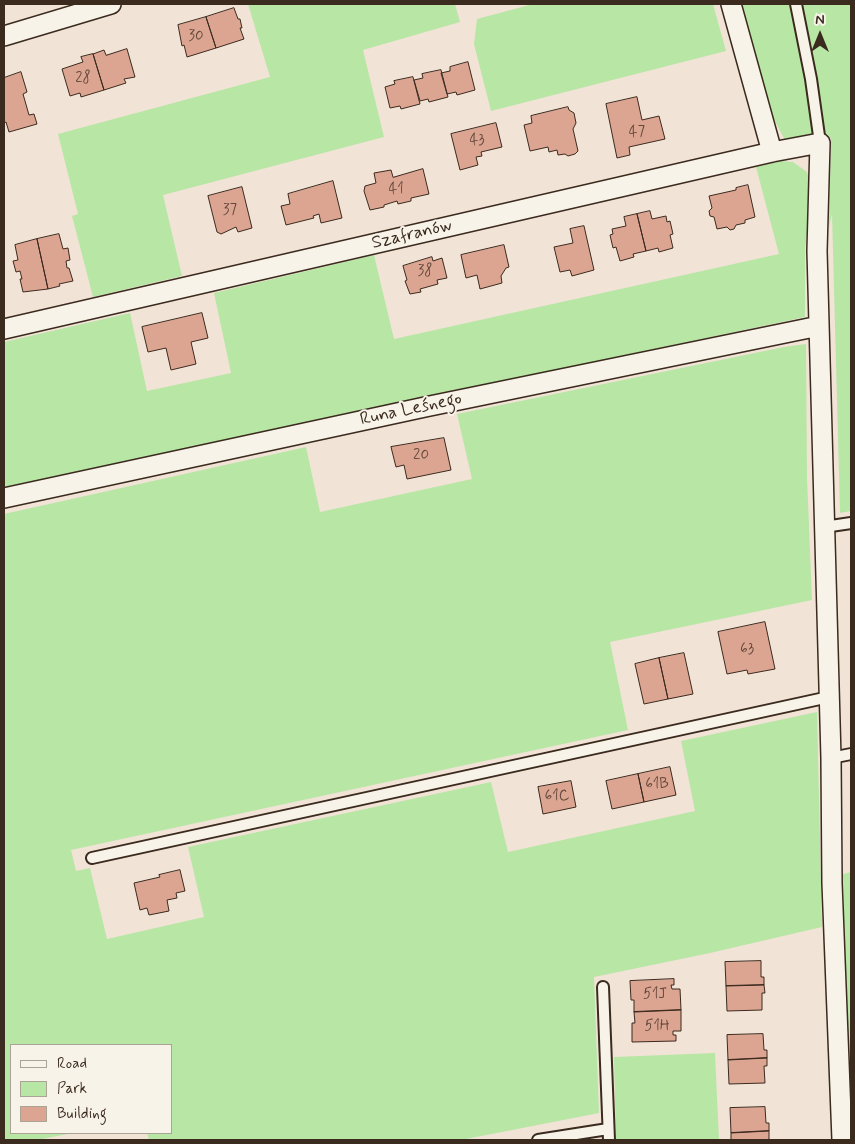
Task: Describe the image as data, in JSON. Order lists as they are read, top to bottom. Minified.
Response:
{"streets":{"street":["Szafranów","Runa Leśnego"]},"house_numbers":["30","28","47","43","41","37","38","20","63","61B","61C","51J","51H"],"legend":["Road","Park","Building"],"north":"top"}
